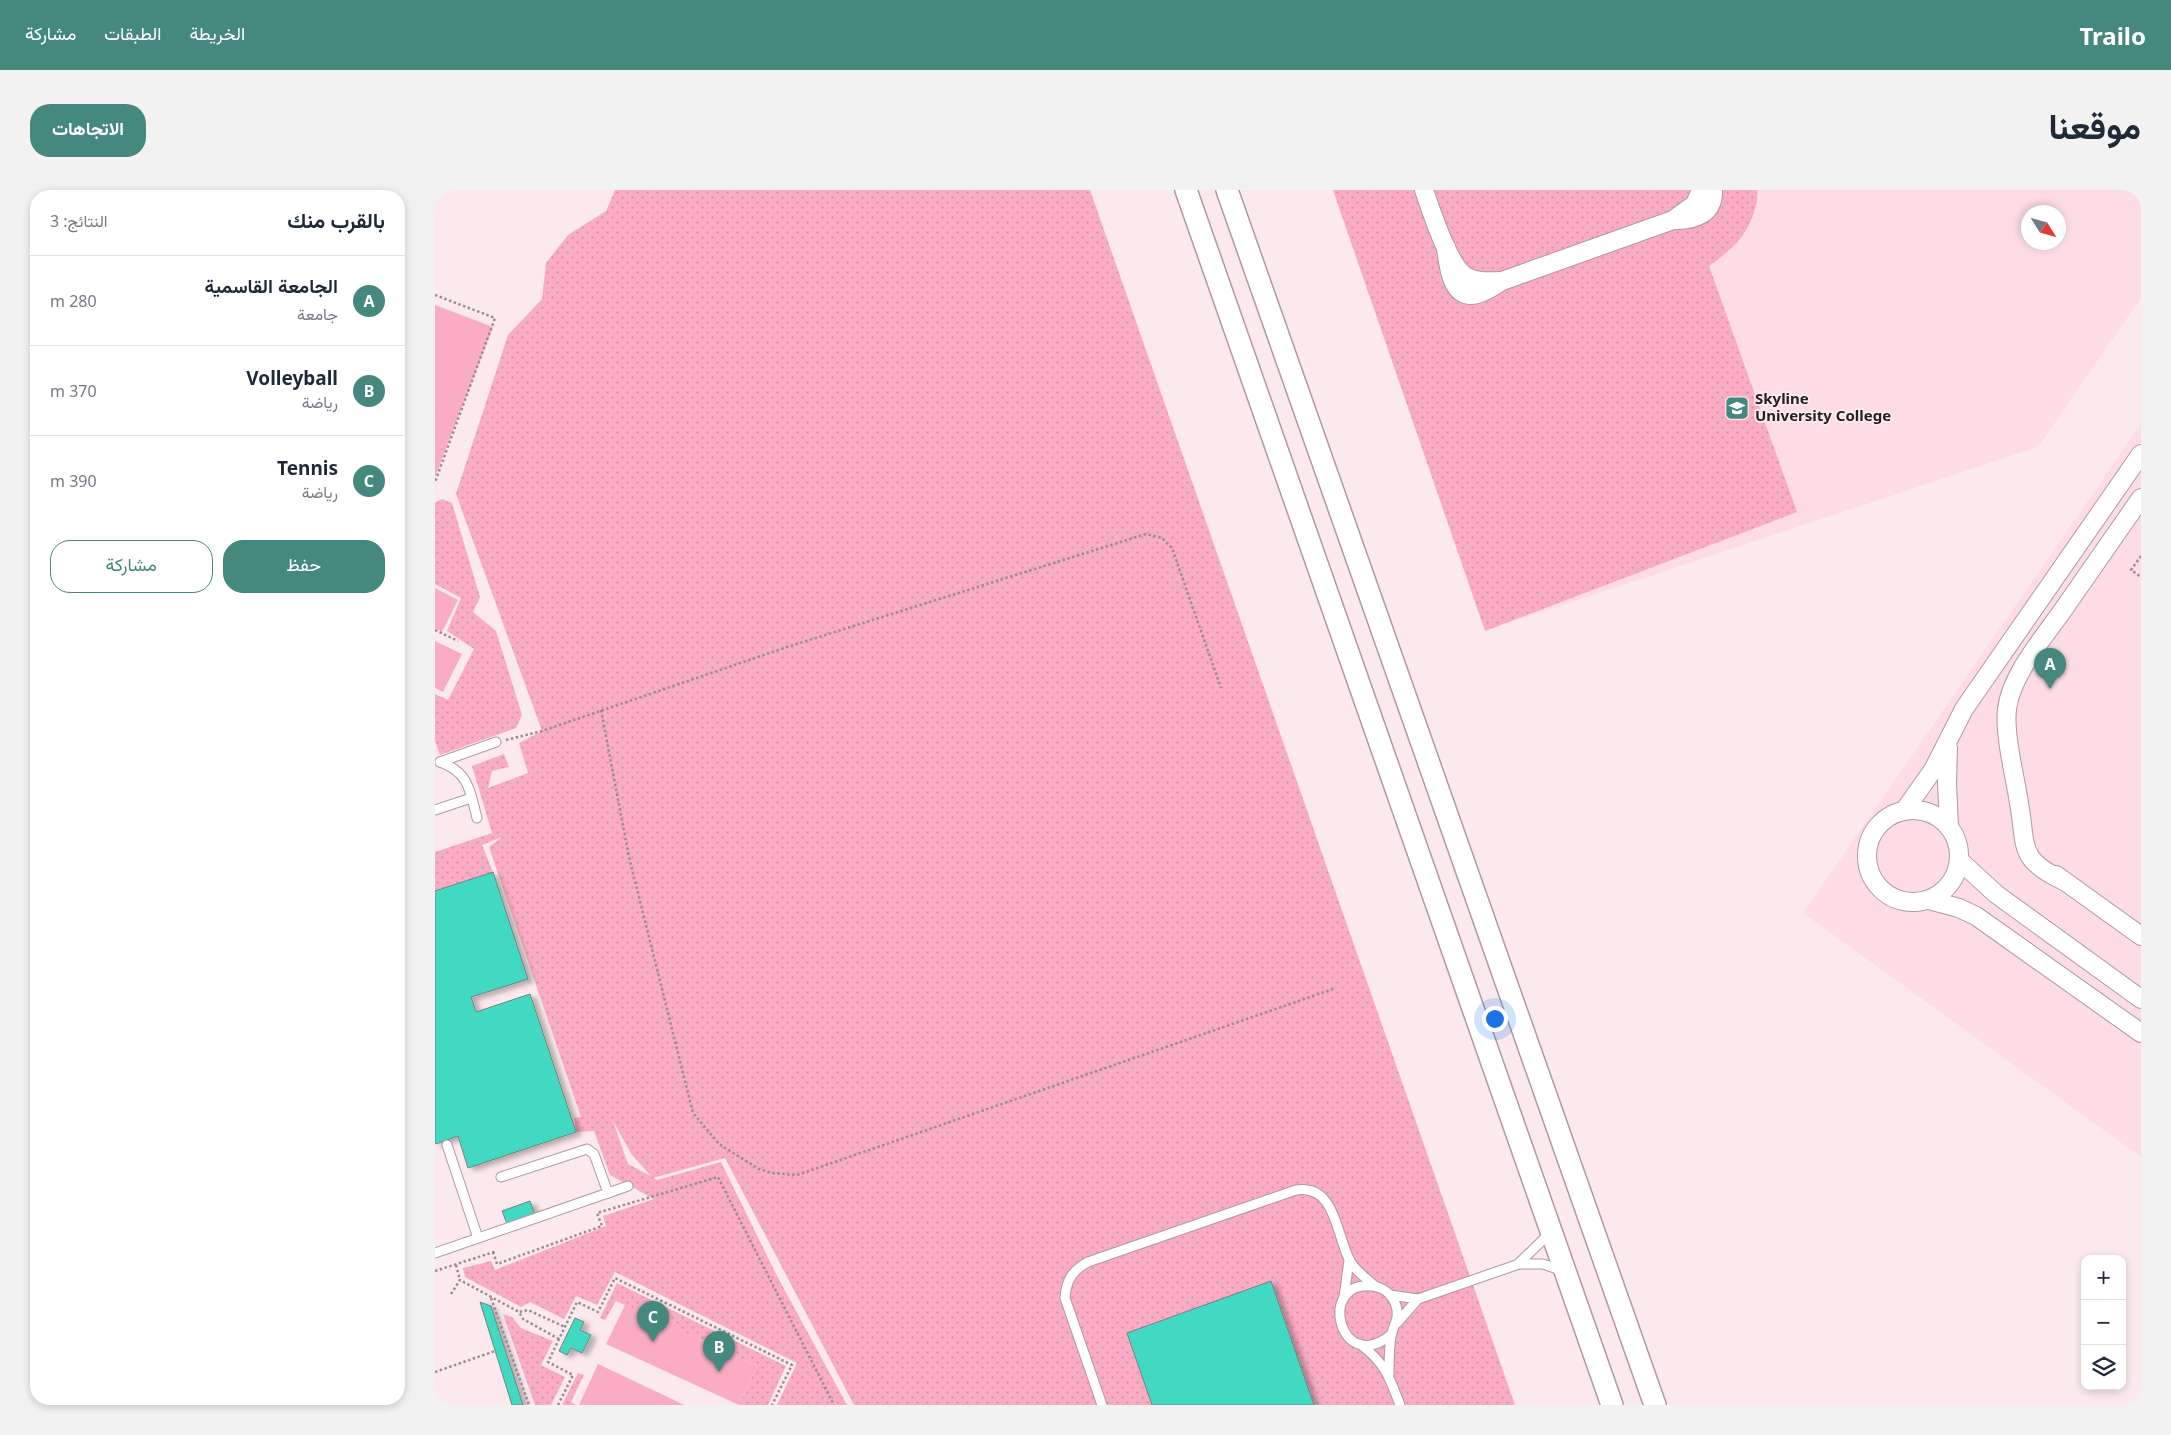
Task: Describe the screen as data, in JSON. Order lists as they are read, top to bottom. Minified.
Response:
{"places":{"school or university":["Skyline University College"]},"north":"bottom right","page":{"header":"Trailo","nav":["الخريطة","الطبقات","مشاركة"],"title":"موقعنا","buttons":["الاتجاهات",["حفظ","مشاركة"]],"heading":["بالقرب منك","النتائج: 3"],"list":[{"mark":"A","name":"الجامعة القاسمية","note":"جامعة","value":"280 m"},{"mark":"B","name":"Volleyball","note":"رياضة","value":"370 m"},{"mark":"C","name":"Tennis","note":"رياضة","value":"390 m"}],"pins":["A","C","B"],"map_buttons":["+","−"]}}
